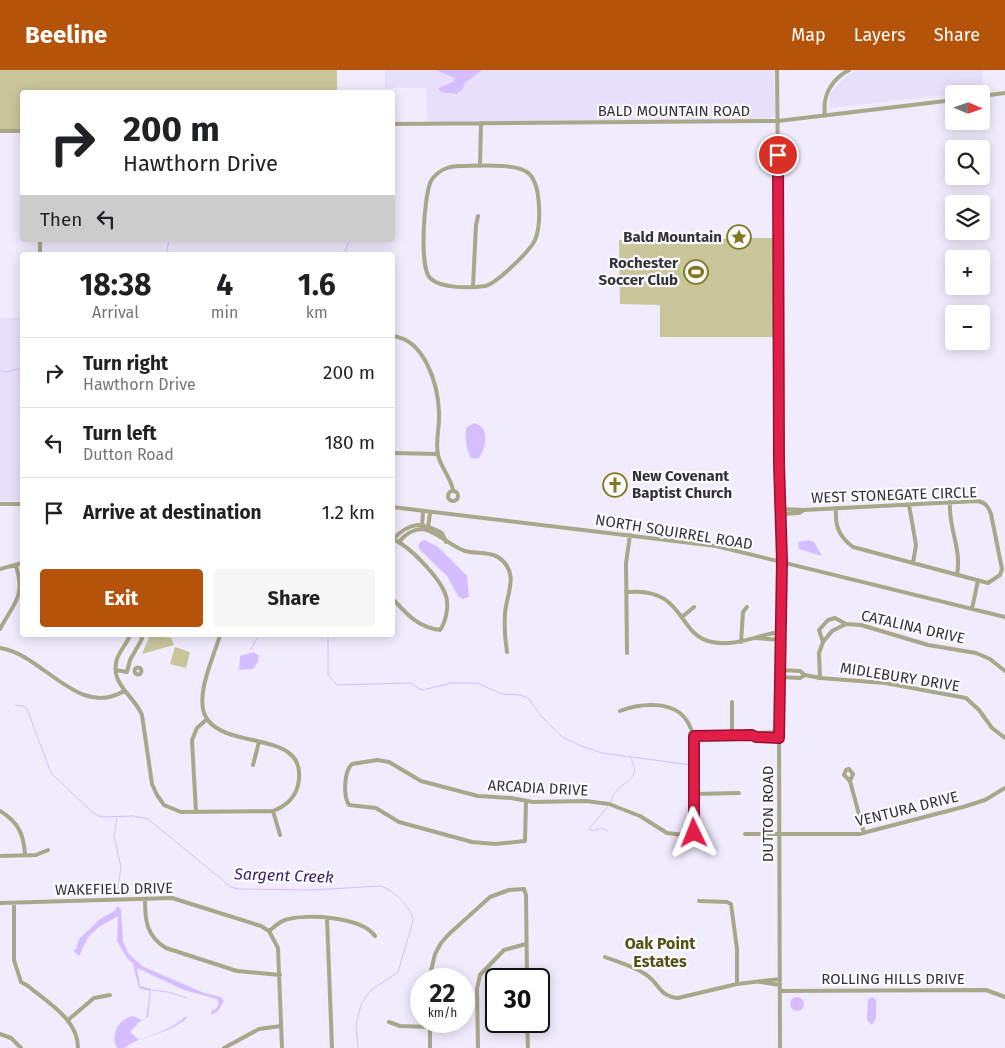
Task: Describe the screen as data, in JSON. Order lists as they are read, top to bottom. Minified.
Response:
{"streets":{"street":["BALD MOUNTAIN ROAD","WEST STONEGATE CIRCLE","NORTH SQUIRREL ROAD","CATALINA DRIVE","MIDLEBURY DRIVE","ARCADIA DRIVE","VENTURA DRIVE","DUTTON ROAD","WAKEFIELD DRIVE","ROLLING HILLS DRIVE"]},"crossings":[["BALD MOUNTAIN ROAD","DUTTON ROAD"],["WEST STONEGATE CIRCLE","DUTTON ROAD"],["NORTH SQUIRREL ROAD","DUTTON ROAD"],["MIDLEBURY DRIVE","DUTTON ROAD"],["VENTURA DRIVE","DUTTON ROAD"],["DUTTON ROAD","ROLLING HILLS DRIVE"]],"districts":["Oak Point Estates"],"water":["Sargent Creek"],"places":{"place":["Bald Mountain"],"sports":["Rochester Soccer Club"],"church":["New Covenant Baptist Church"]},"north":"right","page":{"header":"Beeline","nav":["Map","Layers","Share"],"map_buttons":["+","−"],"turn":["200 m","Hawthorn Drive"],"then":"Then","eta":["18:38","Arrival","4","min","1.6","km"],"list":[{"name":"Turn right","note":"Hawthorn Drive","value":"200 m"},{"name":"Turn left","note":"Dutton Road","value":"180 m"},{"name":"Arrive at destination","value":"1.2 km"}],"buttons":["Exit","Share"],"speed":"22 km/h","limit":"30"}}
